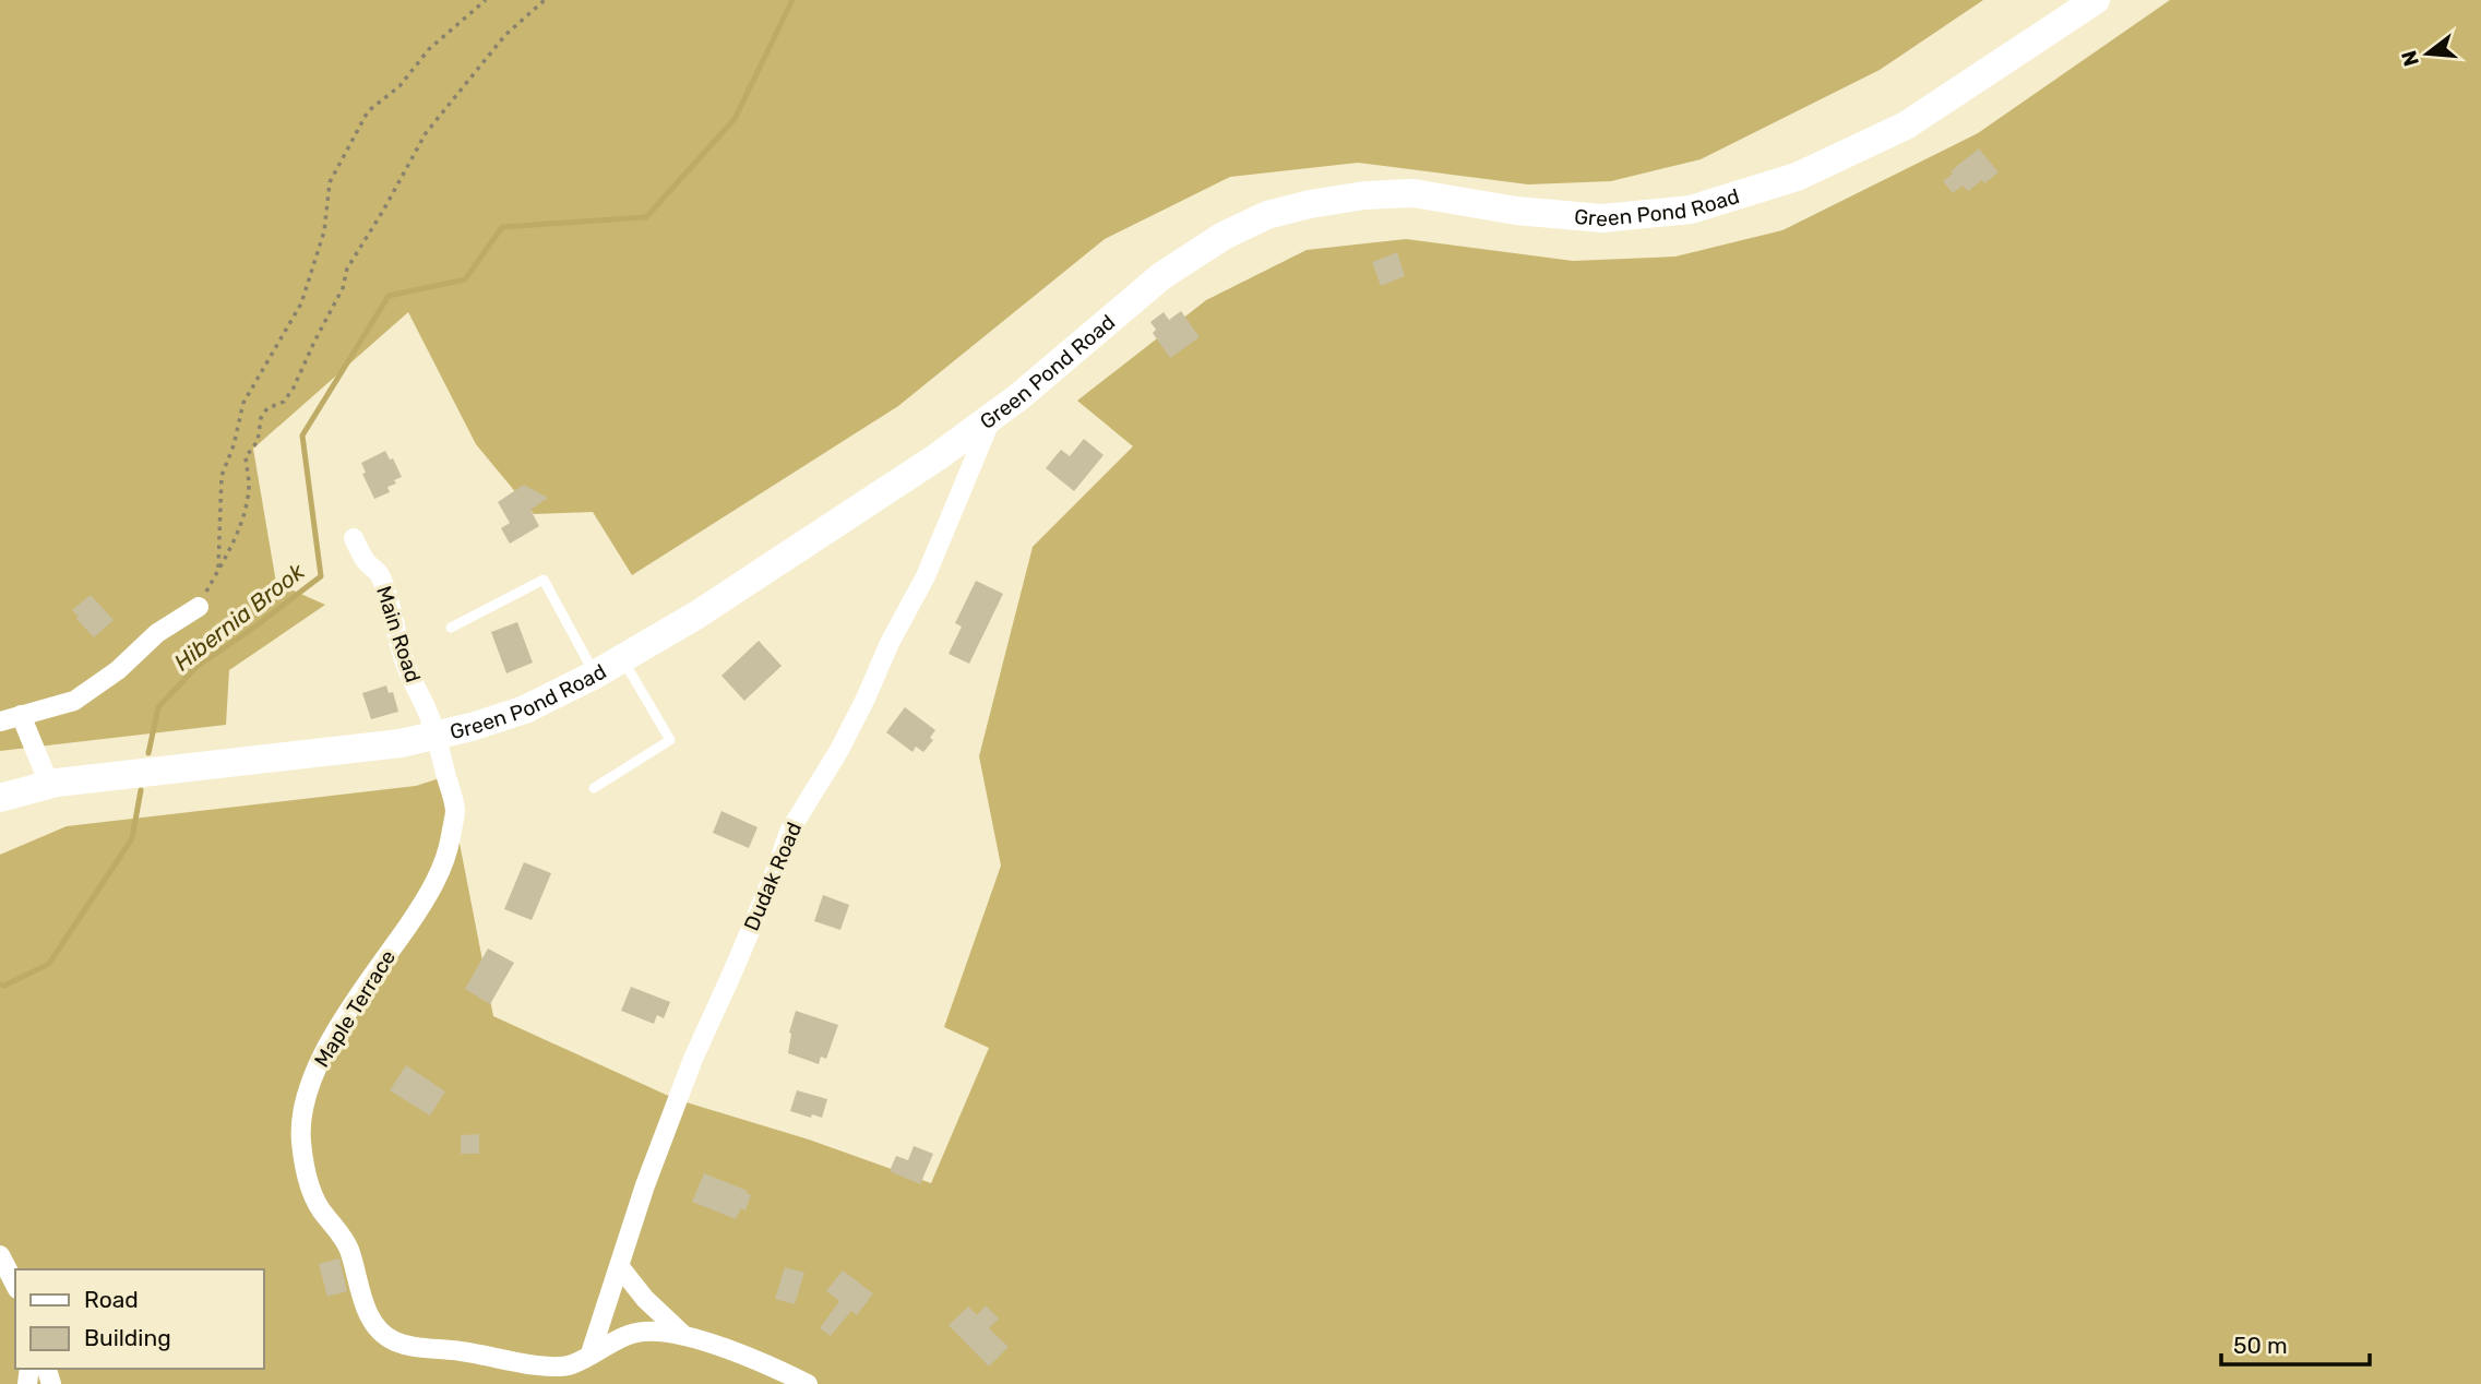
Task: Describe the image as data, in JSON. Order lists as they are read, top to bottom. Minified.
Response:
{"streets":{"main road":["Green Pond Road"],"street":["Main Road","Dudak Road","Maple Terrace"]},"crossings":[["Green Pond Road","Main Road"],["Green Pond Road","Dudak Road"],["Green Pond Road","Maple Terrace"],["Main Road","Maple Terrace"],["Dudak Road","Maple Terrace"]],"water":["Hibernia Brook"],"legend":["Road","Building"],"scale_bar":"50 m","north":"left"}
